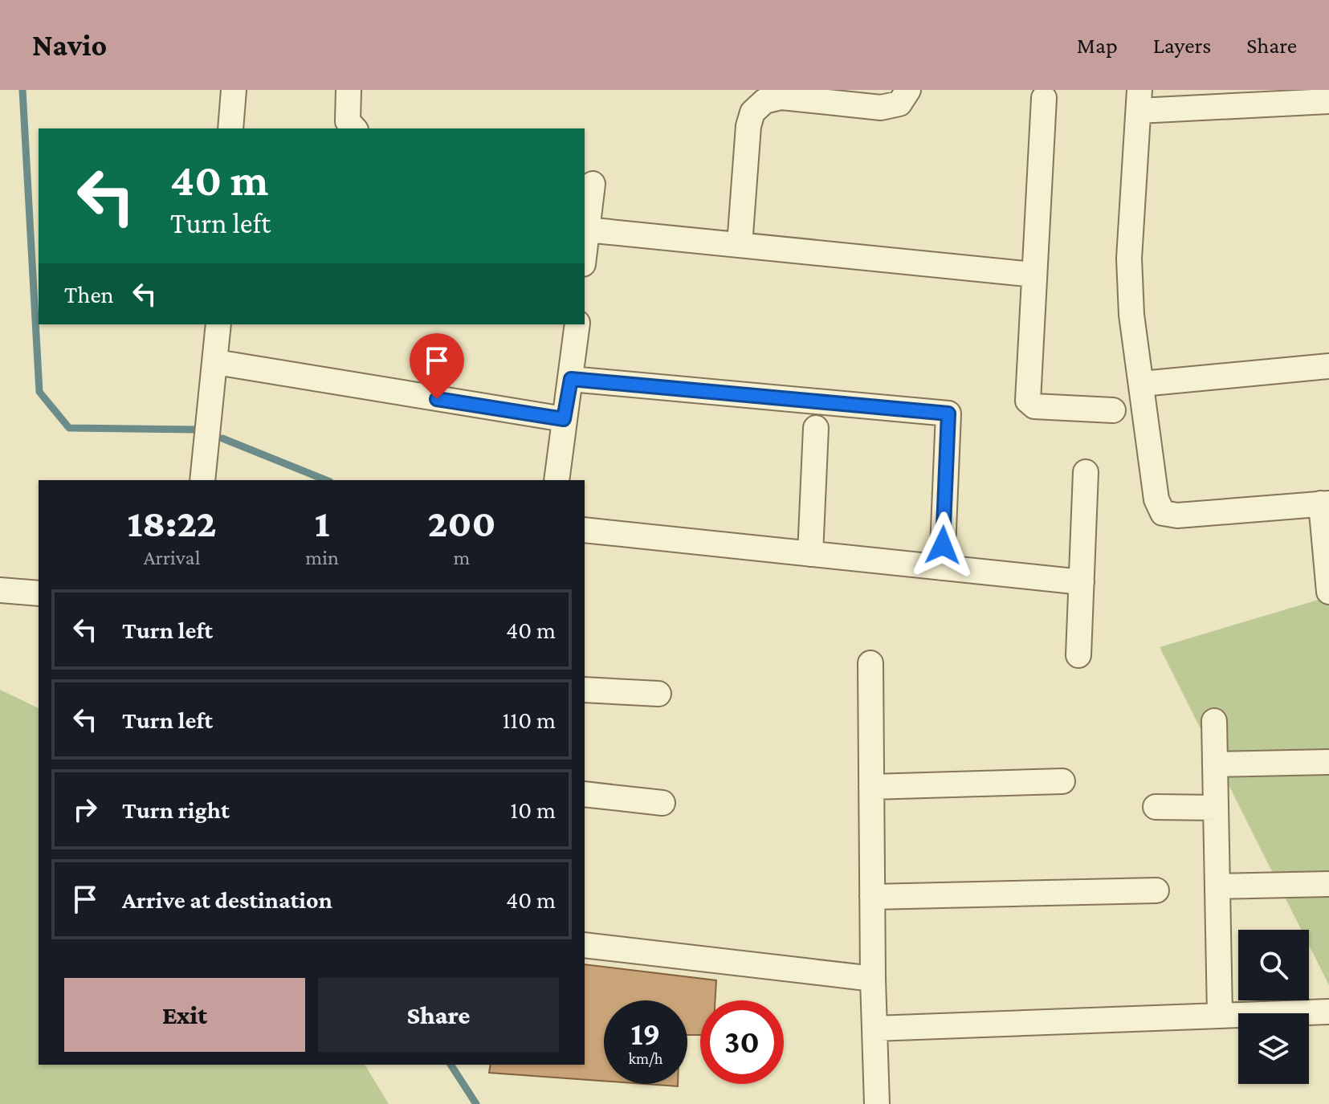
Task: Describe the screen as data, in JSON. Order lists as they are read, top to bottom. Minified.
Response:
{"page":{"header":"Navio","nav":["Map","Layers","Share"],"turn":["40 m","Turn left"],"then":"Then","eta":["18:22","Arrival","1","min","200","m"],"list":[{"name":"Turn left","value":"40 m"},{"name":"Turn left","value":"110 m"},{"name":"Turn right","value":"10 m"},{"name":"Arrive at destination","value":"40 m"}],"buttons":["Exit","Share"],"speed":"19 km/h","limit":"30"}}
